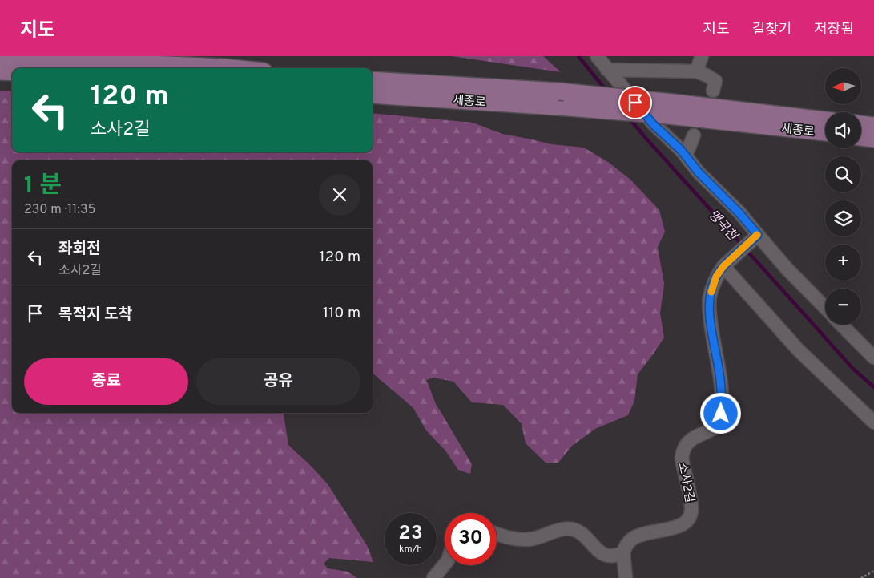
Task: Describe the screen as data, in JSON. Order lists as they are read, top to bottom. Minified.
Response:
{"streets":{"main road":["세종로"],"street":["소사2길"]},"water":["맹곡천"],"north":"left","page":{"header":"지도","nav":["지도","길찾기","저장됨"],"map_buttons":["+","−"],"turn":["120 m","소사2길"],"heading":["1 분","230 m · 11:35"],"list":[{"name":"좌회전","note":"소사2길","value":"120 m"},{"name":"목적지 도착","value":"110 m"}],"buttons":["종료","공유"],"speed":"23 km/h","limit":"30"}}
